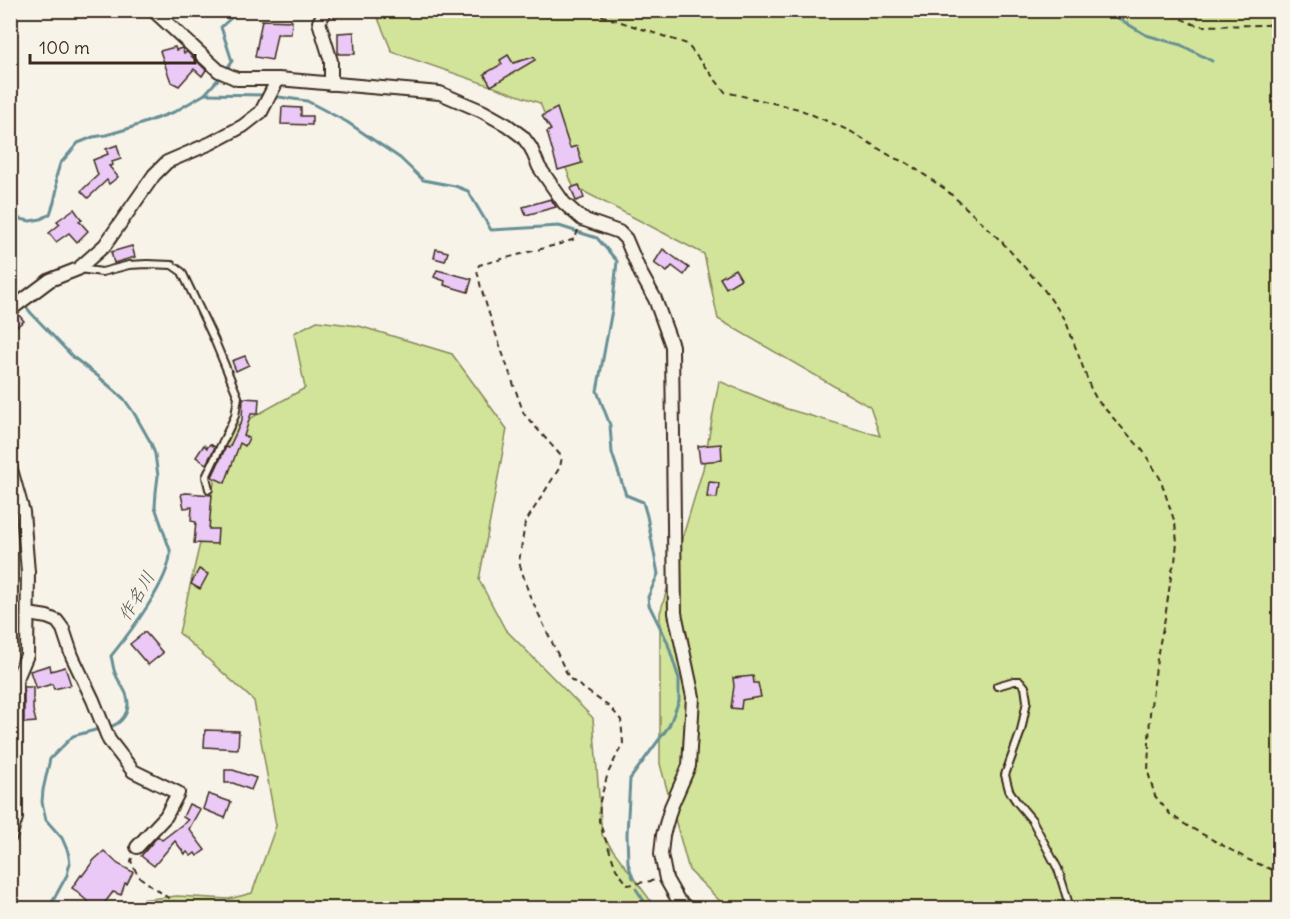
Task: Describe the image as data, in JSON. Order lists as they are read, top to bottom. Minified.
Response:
{"water":["作名川"],"scale_bar":"100 m"}
